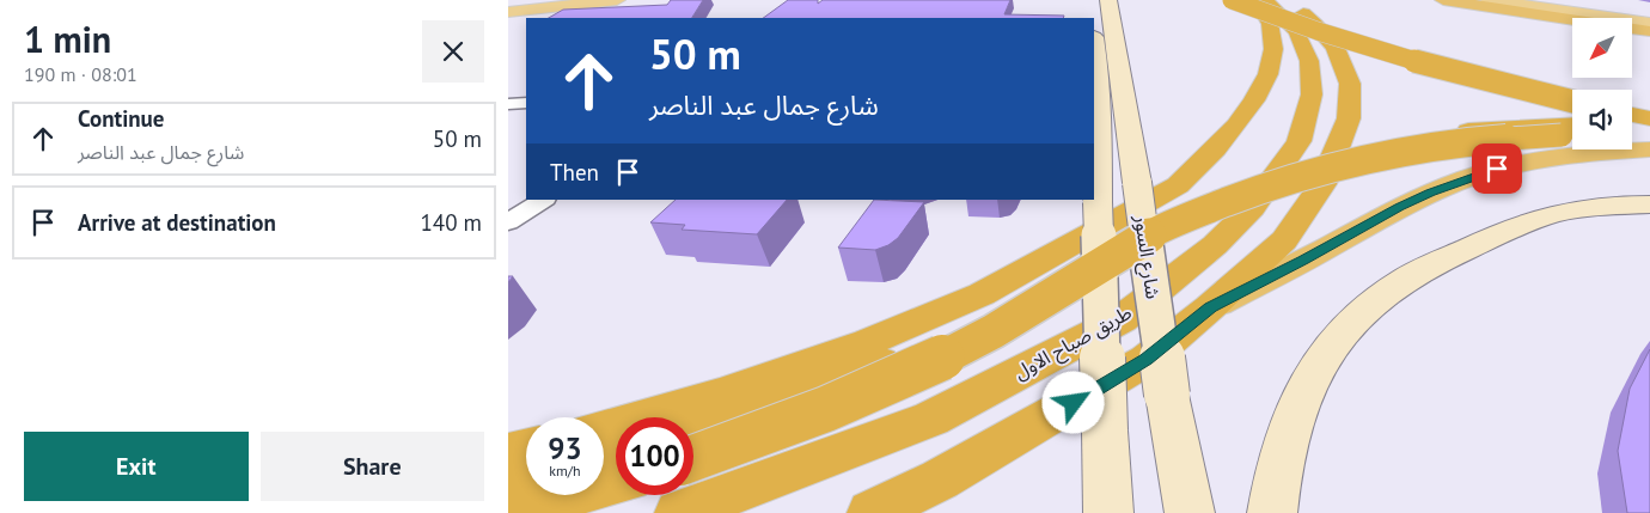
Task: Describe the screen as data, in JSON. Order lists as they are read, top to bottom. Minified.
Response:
{"streets":{"highway":["طريق صباح الاول"],"main road":["شارع السور"]},"north":"bottom left","page":{"heading":["1 min","190 m · 08:01"],"turn":["50 m","شارع جمال عبد الناصر"],"list":[{"name":"Continue","note":"شارع جمال عبد الناصر","value":"50 m"},{"name":"Arrive at destination","value":"140 m"}],"then":"Then","speed":"93 km/h","limit":"100","buttons":["Exit","Share"]}}
